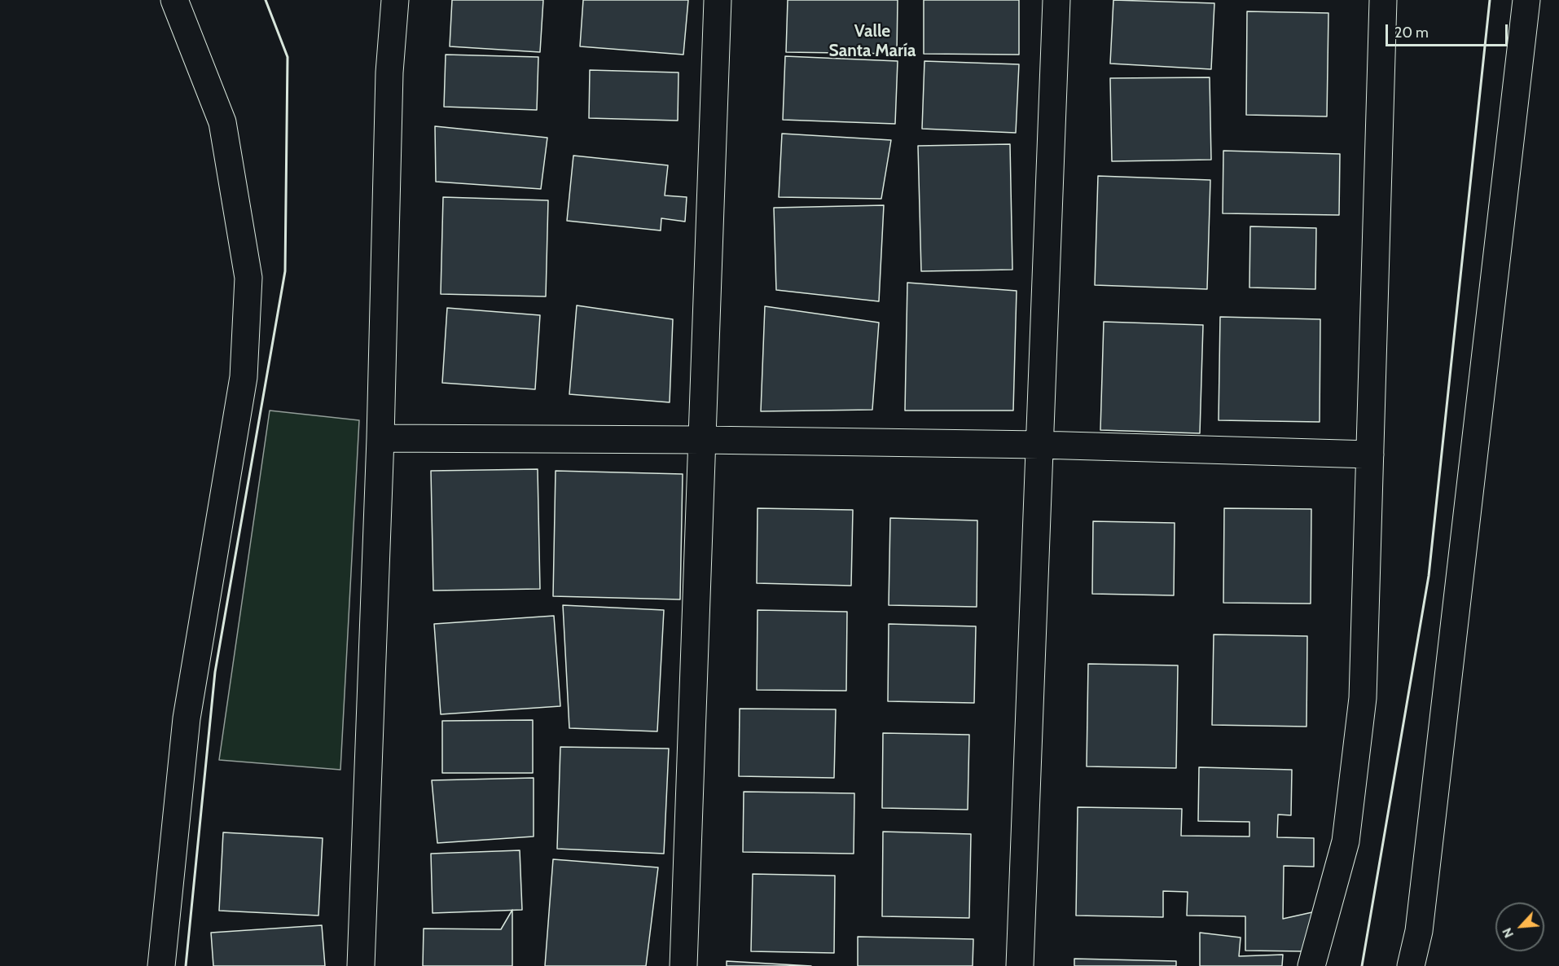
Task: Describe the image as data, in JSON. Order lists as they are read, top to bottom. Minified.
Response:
{"districts":["Valle Santa María"],"scale_bar":"20 m","north":"bottom left"}
